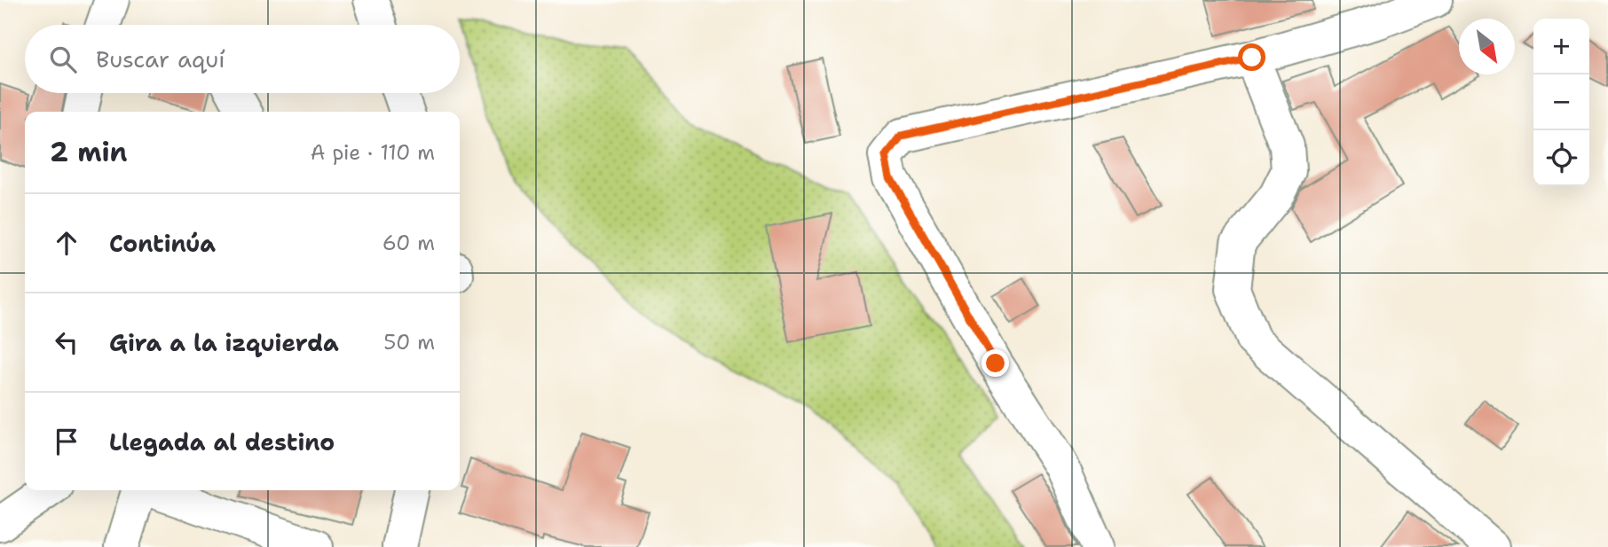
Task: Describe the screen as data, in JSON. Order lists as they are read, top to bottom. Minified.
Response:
{"north":"bottom right","page":{"map_buttons":["+","−"],"search":"Buscar aquí","heading":["2 min","A pie · 110 m"],"list":[["Continúa","60 m"],["Gira a la izquierda","50 m"],"Llegada al destino"]}}
